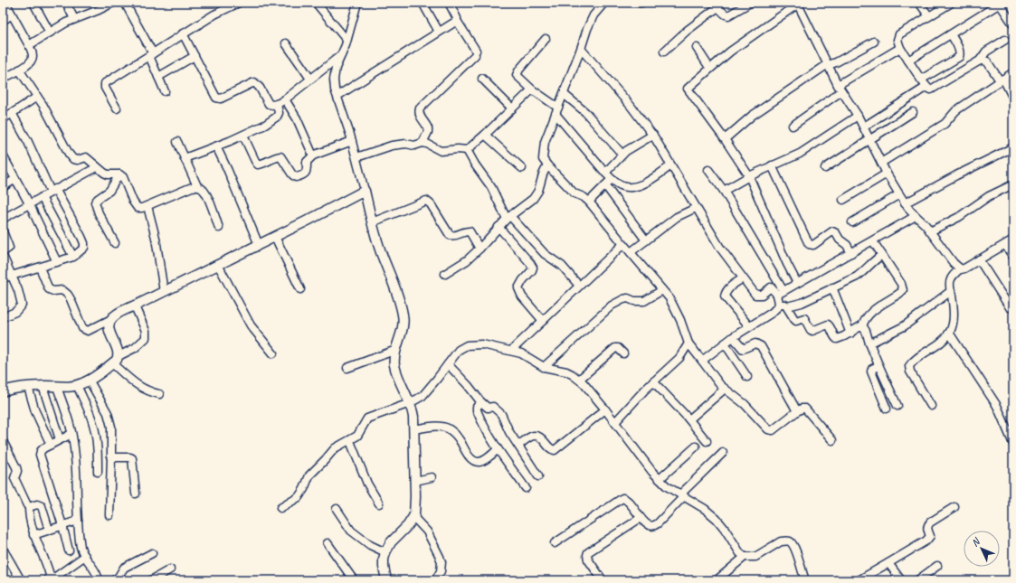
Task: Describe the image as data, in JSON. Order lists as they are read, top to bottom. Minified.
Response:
{"north":"top left"}
